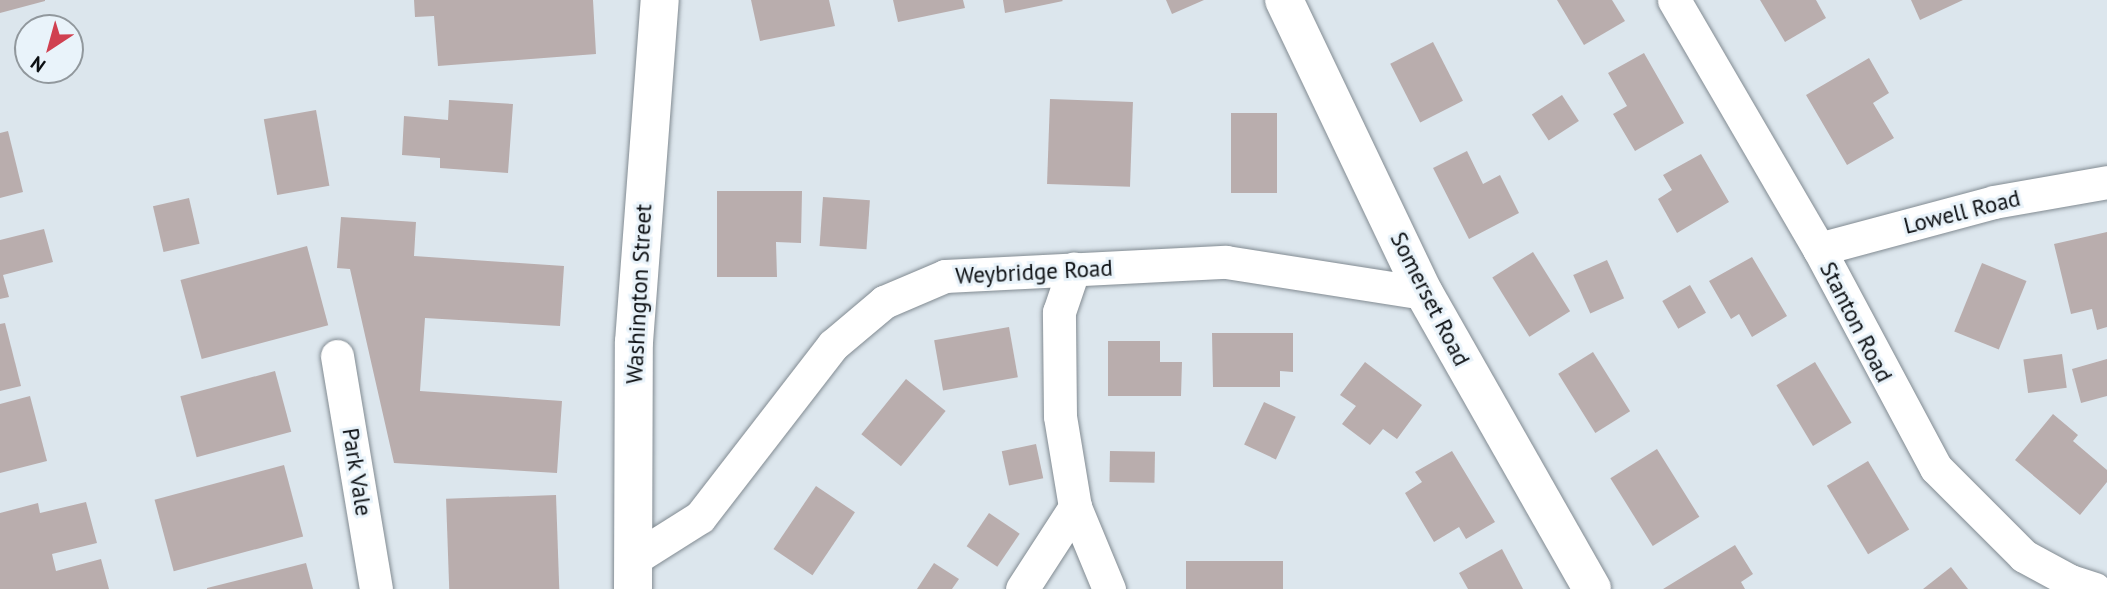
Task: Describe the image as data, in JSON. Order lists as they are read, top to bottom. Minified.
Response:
{"streets":{"street":["Lowell Road","Weybridge Road","Washington Street","Somerset Road","Stanton Road","Park Vale"]},"crossings":[["Lowell Road","Stanton Road"],["Weybridge Road","Washington Street"],["Weybridge Road","Somerset Road"]],"north":"bottom left"}
